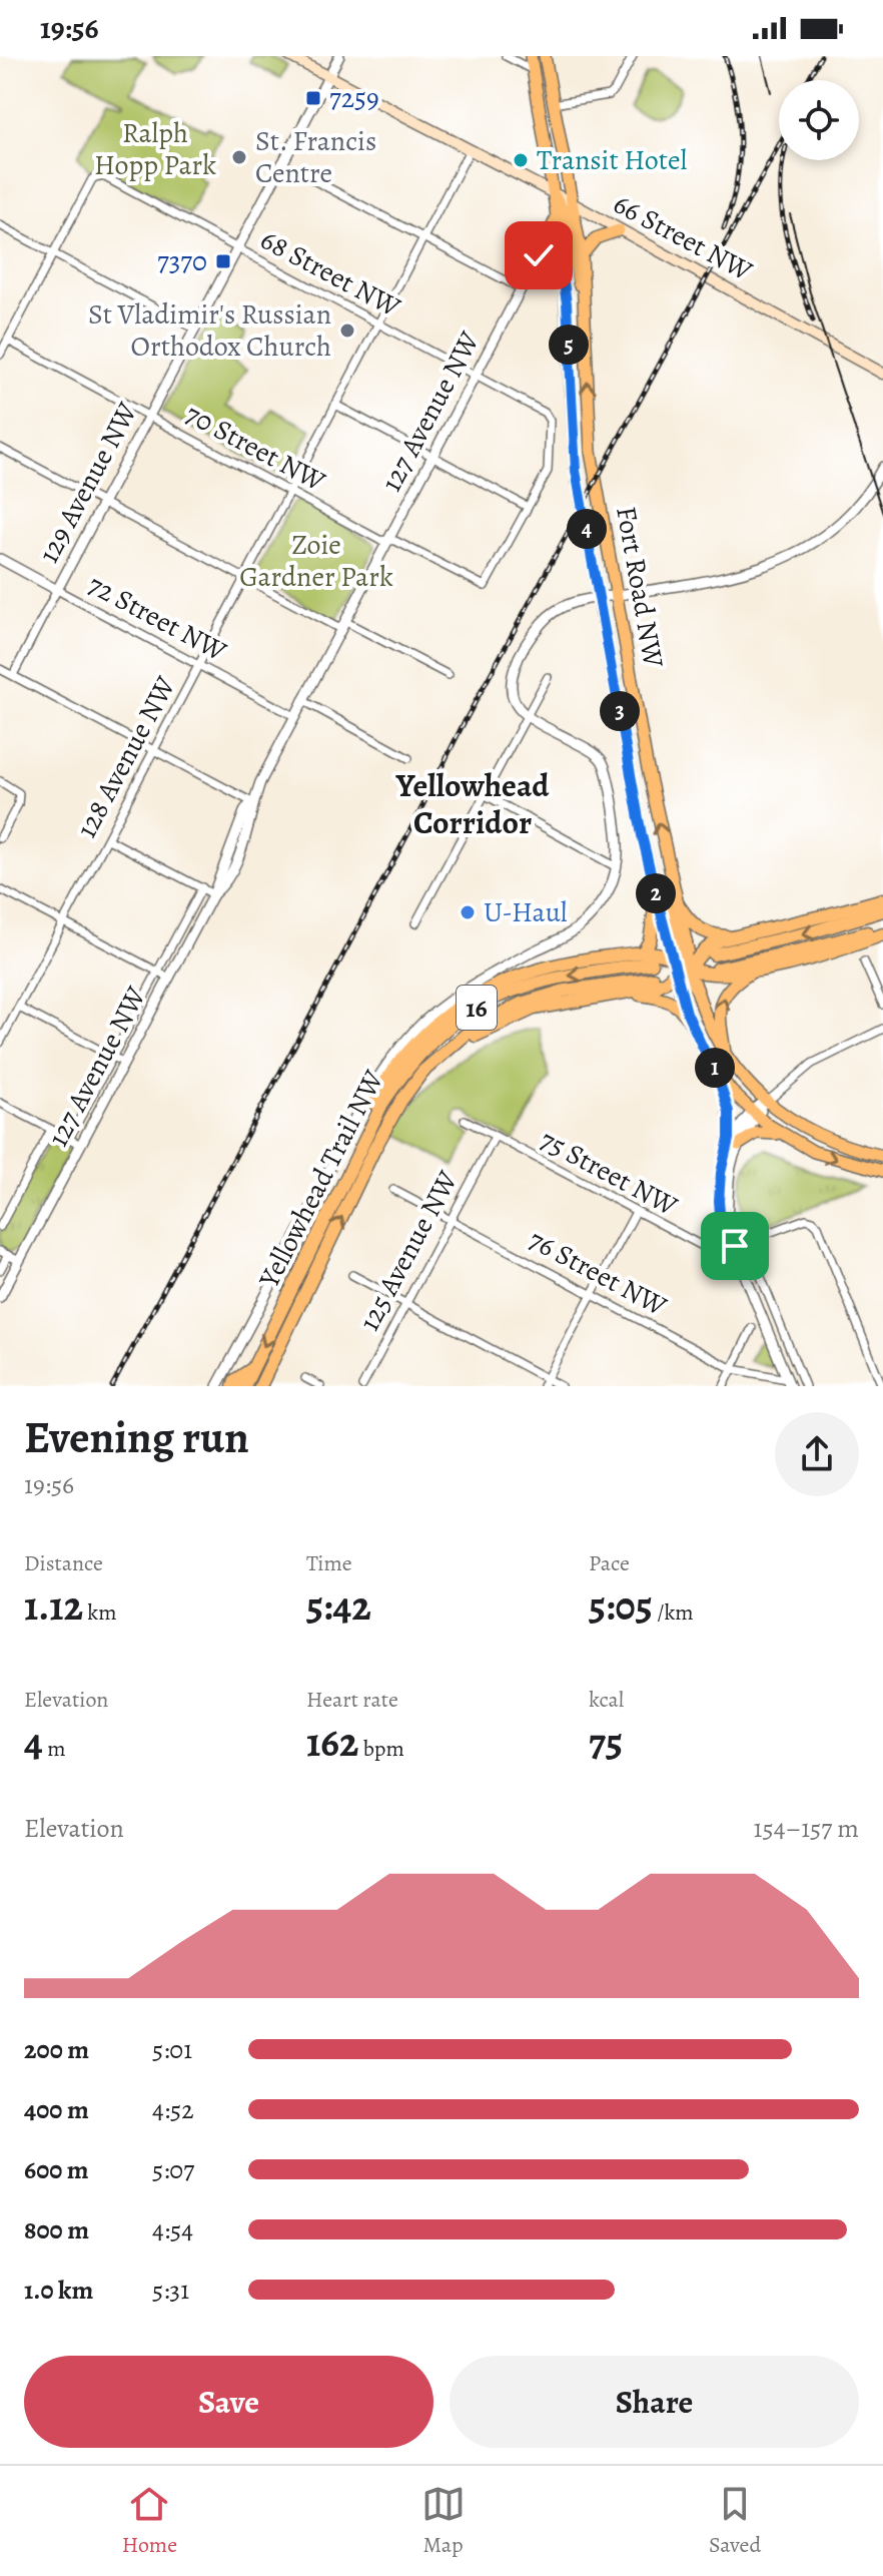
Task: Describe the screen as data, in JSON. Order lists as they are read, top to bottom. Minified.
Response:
{"streets":{"highway":["16","Yellowhead Trail NW"],"main road":["66 Street NW","Fort Road NW"],"street":["68 Street NW","127 Avenue NW","70 Street NW","129 Avenue NW","72 Street NW","128 Avenue NW","75 Street NW","125 Avenue NW","76 Street NW"]},"crossings":[["66 Street NW","129 Avenue NW"],["66 Street NW","Fort Road NW"],["66 Street NW","128 Avenue NW"],["68 Street NW","127 Avenue NW"],["68 Street NW","70 Street NW"],["68 Street NW","129 Avenue NW"],["68 Street NW","128 Avenue NW"],["127 Avenue NW","70 Street NW"],["127 Avenue NW","72 Street NW"],["70 Street NW","129 Avenue NW"],["70 Street NW","128 Avenue NW"],["129 Avenue NW","72 Street NW"],["72 Street NW","128 Avenue NW"],["75 Street NW","125 Avenue NW"],["125 Avenue NW","76 Street NW"]],"districts":["Yellowhead Corridor"],"parks":["Ralph Hopp Park","Zoie Gardner Park"],"places":{"transit":["7259","7370"],"other":["St. Francis Centre","Transit Hotel","St Vladimir's Russian Orthodox Church","U-Haul"]},"page":{"status":"19:56","pins":["5","4","3","2","1"],"heading":["Evening run","19:56"],"stats":[["Distance","1.12 km"],["Time","5:42"],["Pace","5:05 /km"],["Elevation","4 m"],["Heart rate","162 bpm"],["kcal","75"]],"chart":["Elevation","154–157 m"],"list":[{"name":"200 m","note":"5:01"},{"name":"400 m","note":"4:52"},{"name":"600 m","note":"5:07"},{"name":"800 m","note":"4:54"},{"name":"1.0 km","note":"5:31"}],"buttons":["Save","Share"],"tabs":["Home","Map","Saved"]}}
